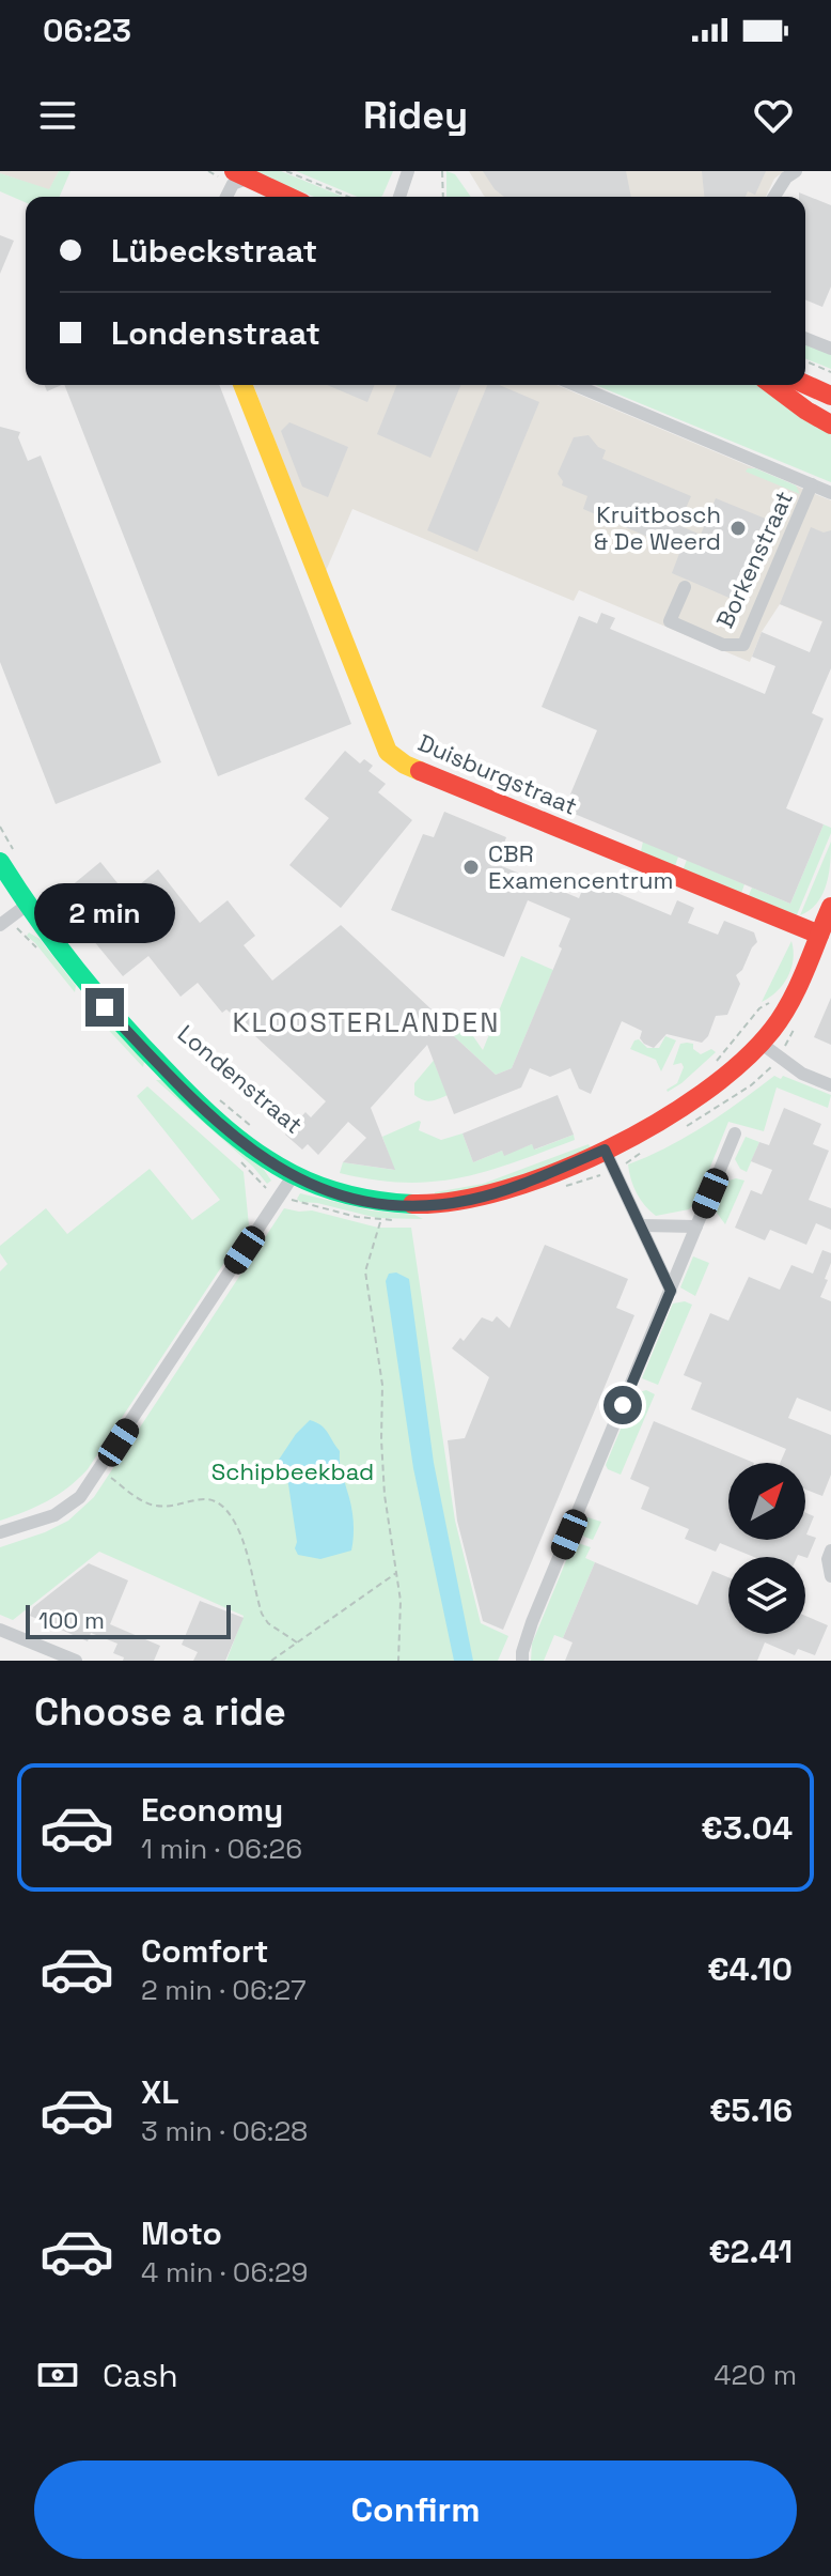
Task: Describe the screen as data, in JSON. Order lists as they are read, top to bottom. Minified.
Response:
{"streets":{"street":["Borkenstraat","Duisburgstraat","Londenstraat"]},"crossings":[["Duisburgstraat","Londenstraat"]],"districts":["KLOOSTERLANDEN"],"parks":["Schipbeekbad"],"places":["Kruitbosch & De Weerd","CBR Examencentrum"],"scale_bar":"100 m","north":"top right","page":{"status":"06:23","header":"Ridey","banner":["Lübeckstraat","Londenstraat"],"bubble":"2 min","scale":"100 m","heading":"Choose a ride","list":[{"name":"Economy","note":"1 min · 06:26","value":"€3.04"},{"name":"Comfort","note":"2 min · 06:27","value":"€4.10"},{"name":"XL","note":"3 min · 06:28","value":"€5.16"},{"name":"Moto","note":"4 min · 06:29","value":"€2.41"}],"pay":["Cash","420 m"],"buttons":"Confirm"}}
